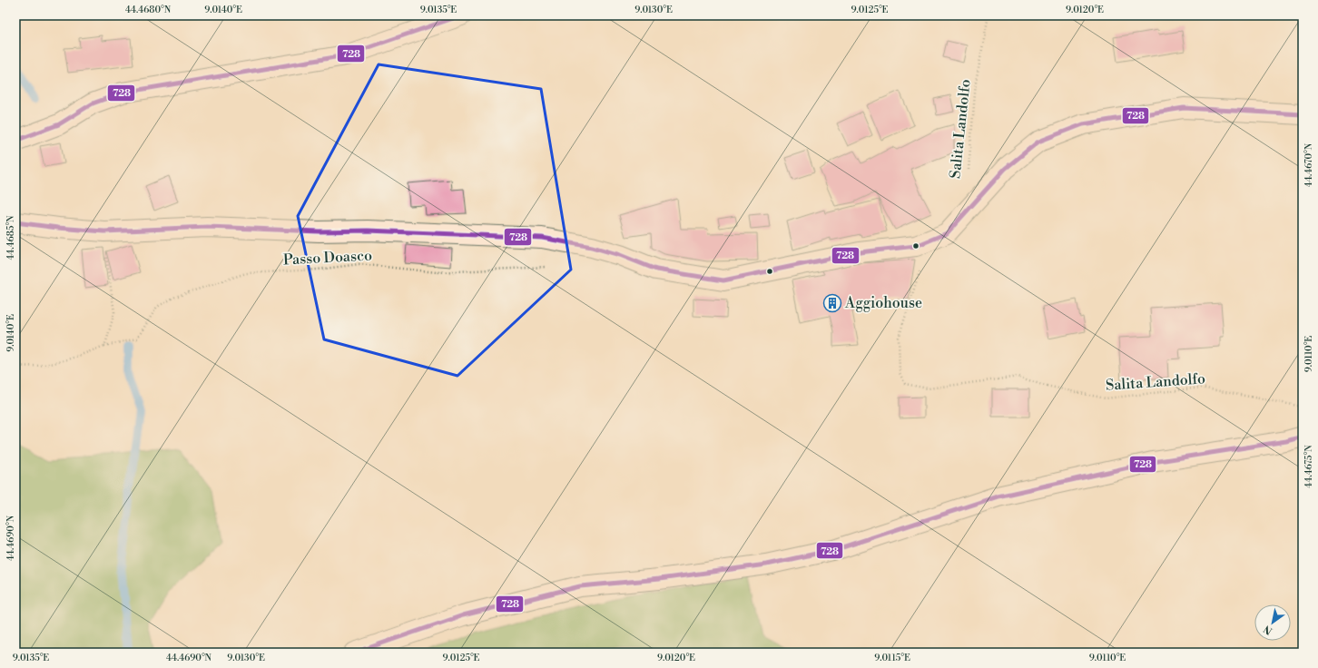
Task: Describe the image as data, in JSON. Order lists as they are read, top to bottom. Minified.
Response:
{"streets":{"path":["Salita Landolfo","Passo Doasco"]},"places":{"building":["Aggiohouse"]},"lines":["transit line 728"],"north":"bottom left","coordinates":["44.4680°N","9.0140°E","9.0135°E","9.0130°E","9.0125°E","9.0120°E","44.4670°N","44.4685°N","9.0110°E","44.4675°N","44.4690°N","9.0115°E"]}
